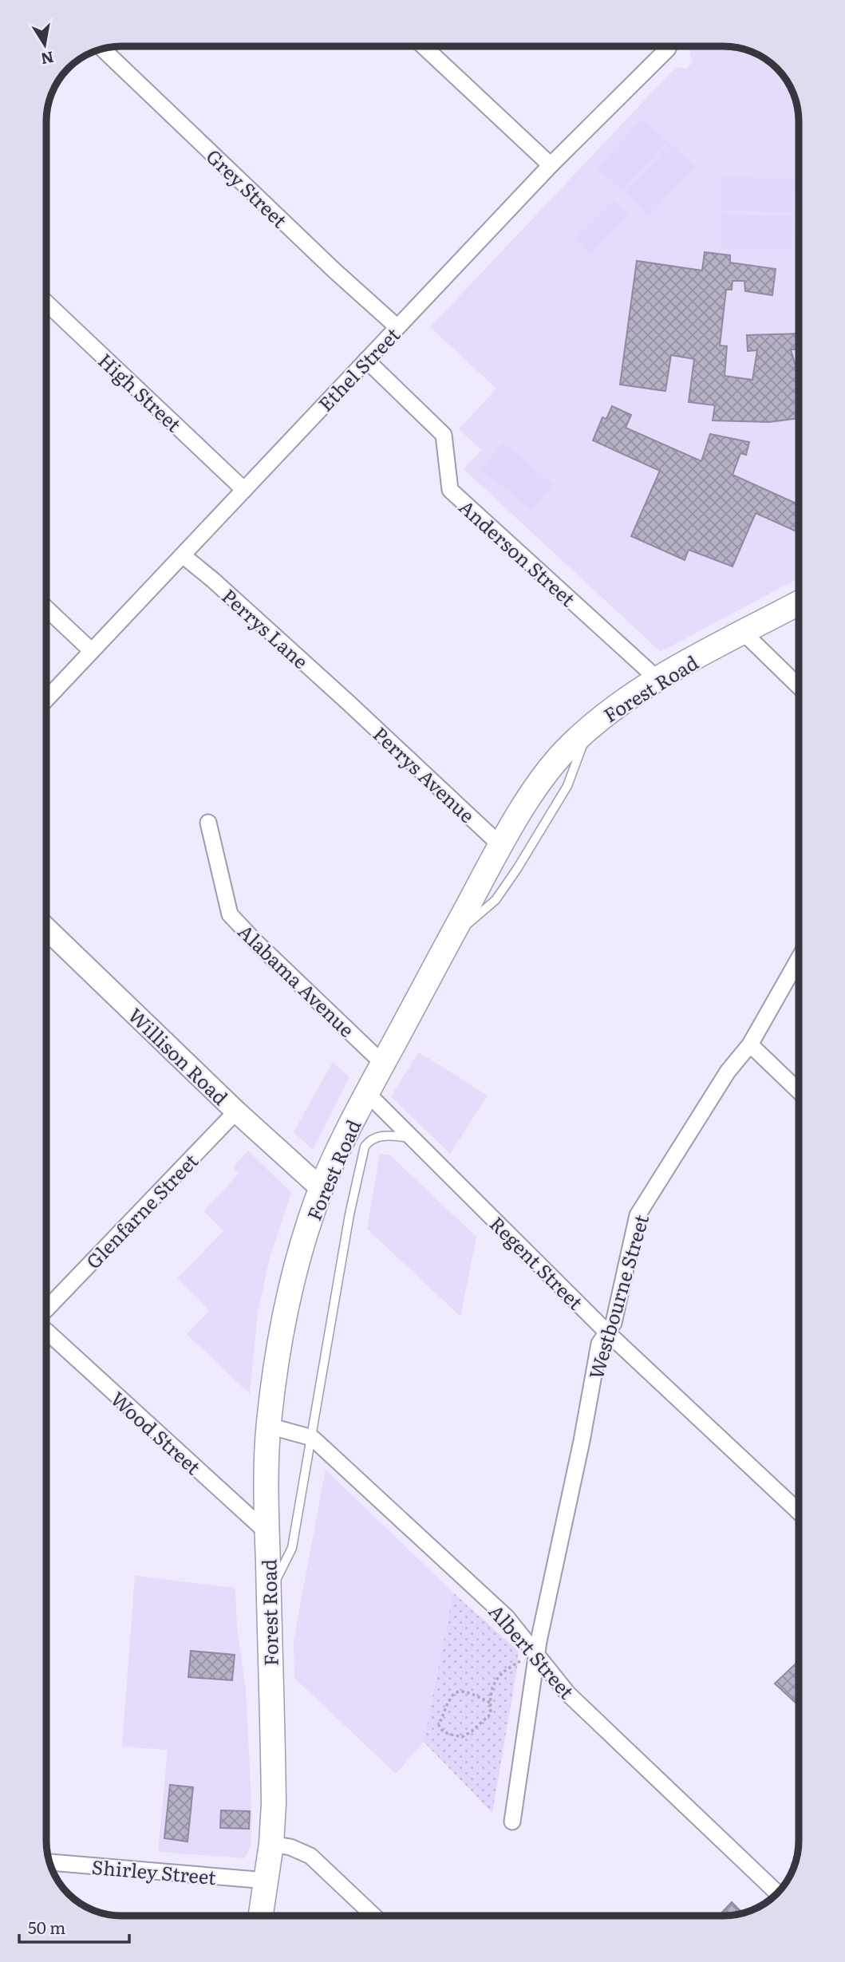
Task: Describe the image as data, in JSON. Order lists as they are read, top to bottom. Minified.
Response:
{"streets":{"main road":["Forest Road","Willison Road"],"street":["Grey Street","Ethel Street","High Street","Anderson Street","Perrys Lane","Perrys Avenue","Alabama Avenue","Glenfarne Street","Regent Street","Westbourne Street","Wood Street","Albert Street","Shirley Street"]},"crossings":[["Grey Street","Ethel Street"],["Ethel Street","High Street"],["Ethel Street","Anderson Street"],["Ethel Street","Perrys Lane"],["Anderson Street","Forest Road"],["Perrys Lane","Perrys Avenue"],["Forest Road","Perrys Avenue"],["Forest Road","Alabama Avenue"],["Forest Road","Willison Road"],["Forest Road","Regent Street"],["Forest Road","Wood Street"],["Forest Road","Albert Street"],["Forest Road","Shirley Street"],["Willison Road","Glenfarne Street"],["Regent Street","Westbourne Street"],["Westbourne Street","Albert Street"]],"scale_bar":"50 m","north":"bottom"}
